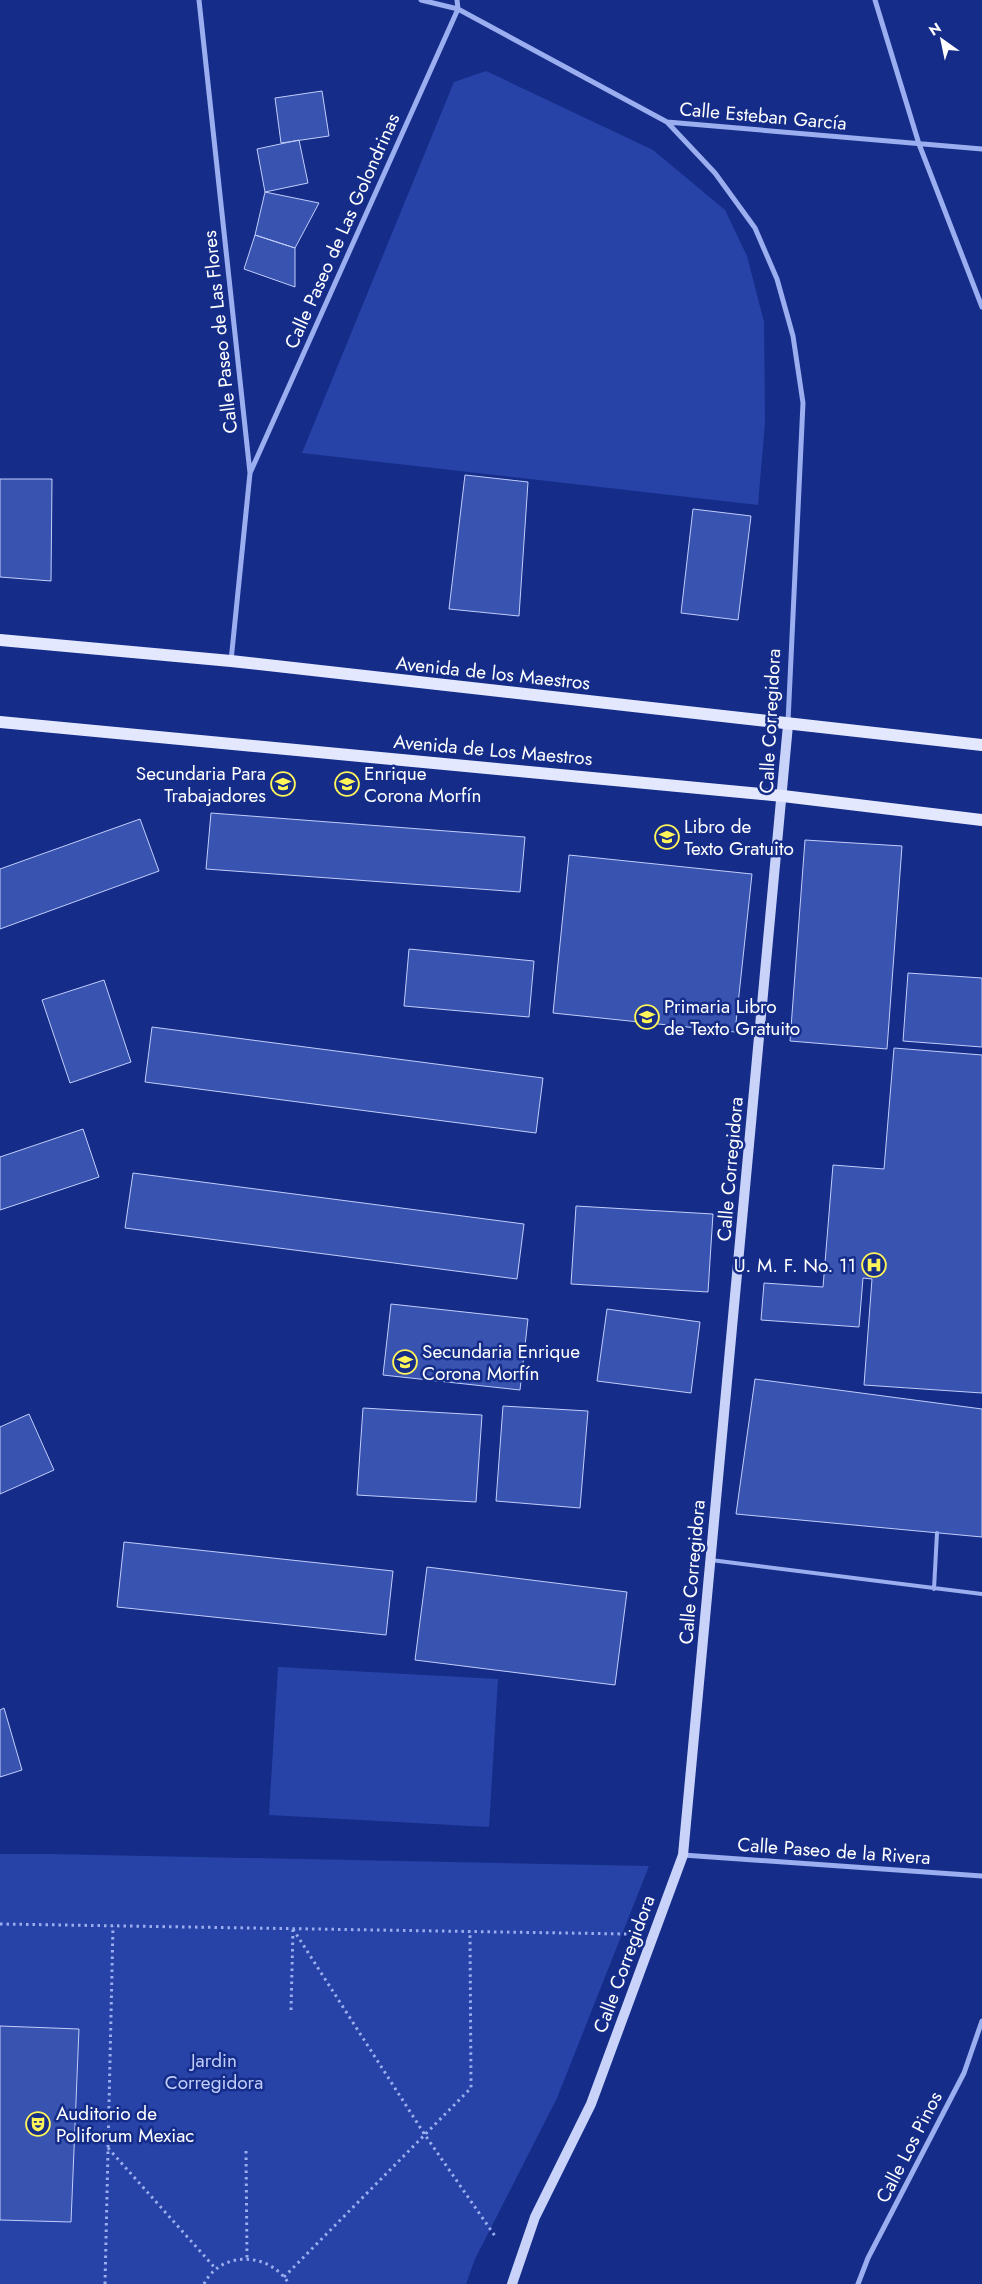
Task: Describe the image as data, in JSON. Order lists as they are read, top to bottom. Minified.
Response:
{"streets":{"main road":["Avenida de los Maestros","Avenida de Los Maestros"],"street":["Calle Esteban García","Calle Paseo de Las Golondrinas","Calle Paseo de Las Flores","Calle Corregidora","Calle Paseo de la Rivera","Calle Los Pinos"]},"crossings":[["Calle Esteban García","Calle Paseo de Las Golondrinas"],["Calle Esteban García","Calle Corregidora"],["Calle Paseo de Las Golondrinas","Calle Paseo de Las Flores"],["Calle Paseo de Las Flores","Avenida de los Maestros"],["Avenida de los Maestros","Calle Corregidora"],["Calle Corregidora","Avenida de Los Maestros"],["Calle Corregidora","Calle Paseo de la Rivera"]],"parks":["Jardin Corregidora"],"places":{"school or university":["Secundaria Para Trabajadores","Enrique Corona Morfín","Libro de Texto Gratuito","Primaria Libro de Texto Gratuito","Secundaria Enrique Corona Morfín"],"hospital":["U. M. F. No. 11"],"theatre":["Auditorio de Poliforum Mexiac"]},"north":"top left"}
